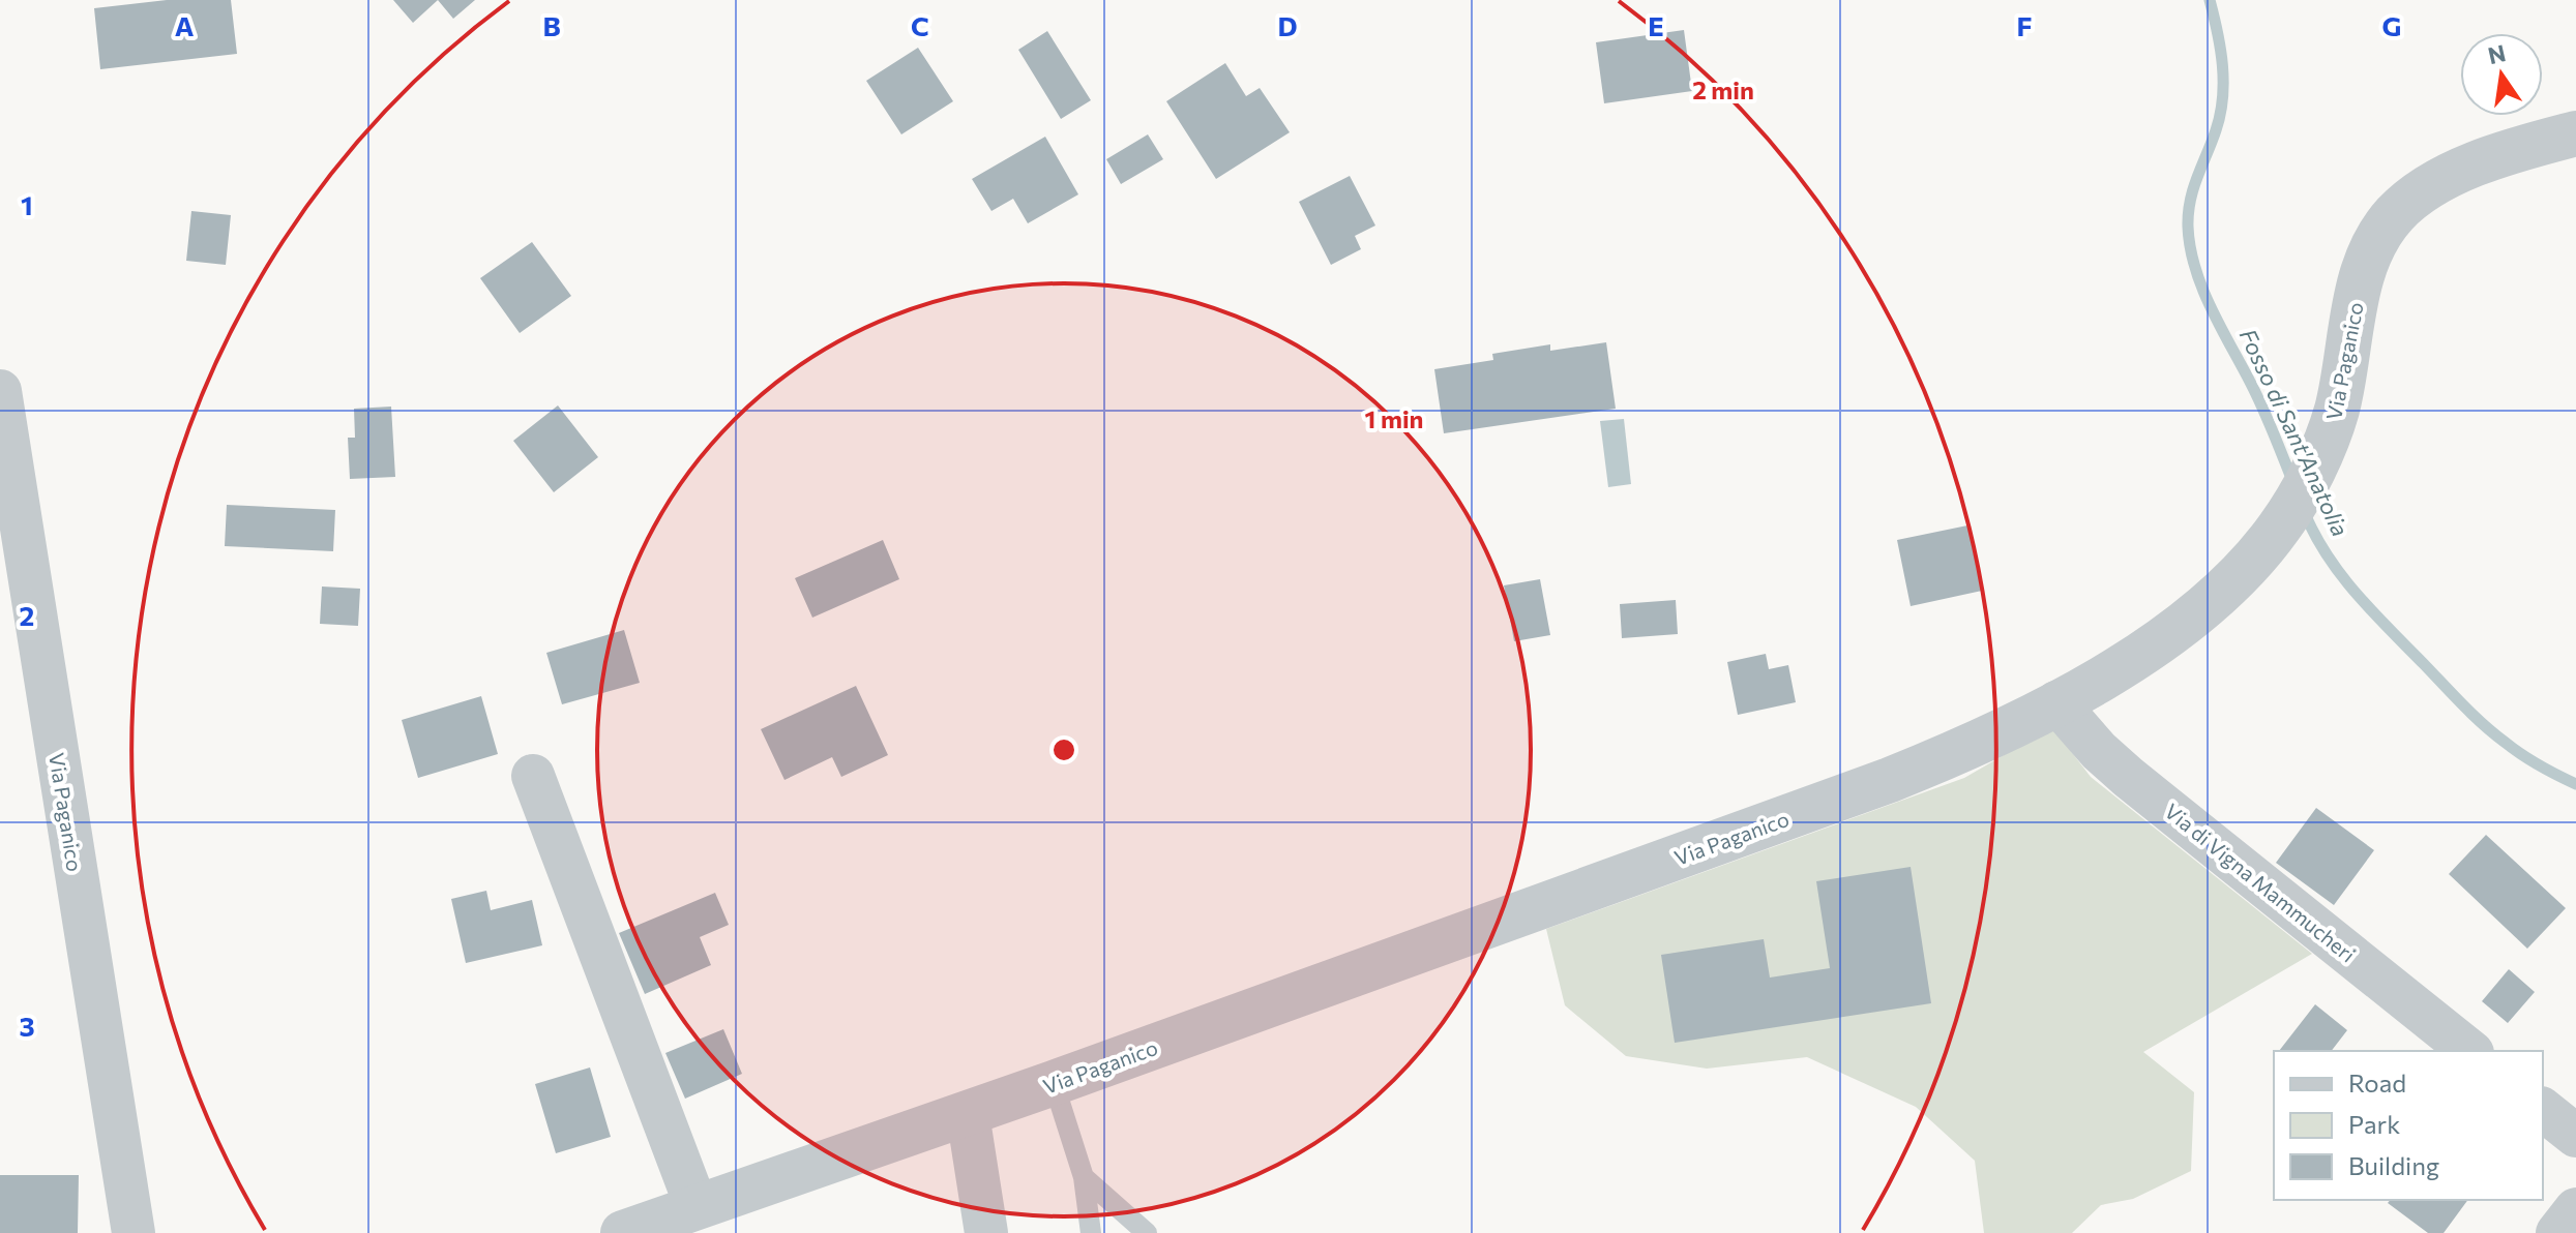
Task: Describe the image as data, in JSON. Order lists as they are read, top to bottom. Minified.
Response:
{"streets":{"street":["Via Paganico","Via di Vigna Mammucheri"]},"crossings":[["Via Paganico","Via di Vigna Mammucheri"]],"water":["Fosso di Sant'Anatolia"],"legend":["Road","Park","Building"],"north":"top","grid":{"columns":["A","B","C","D","E","F","G"],"rows":["1","2","3"]},"rings":["2 min","1 min"]}
